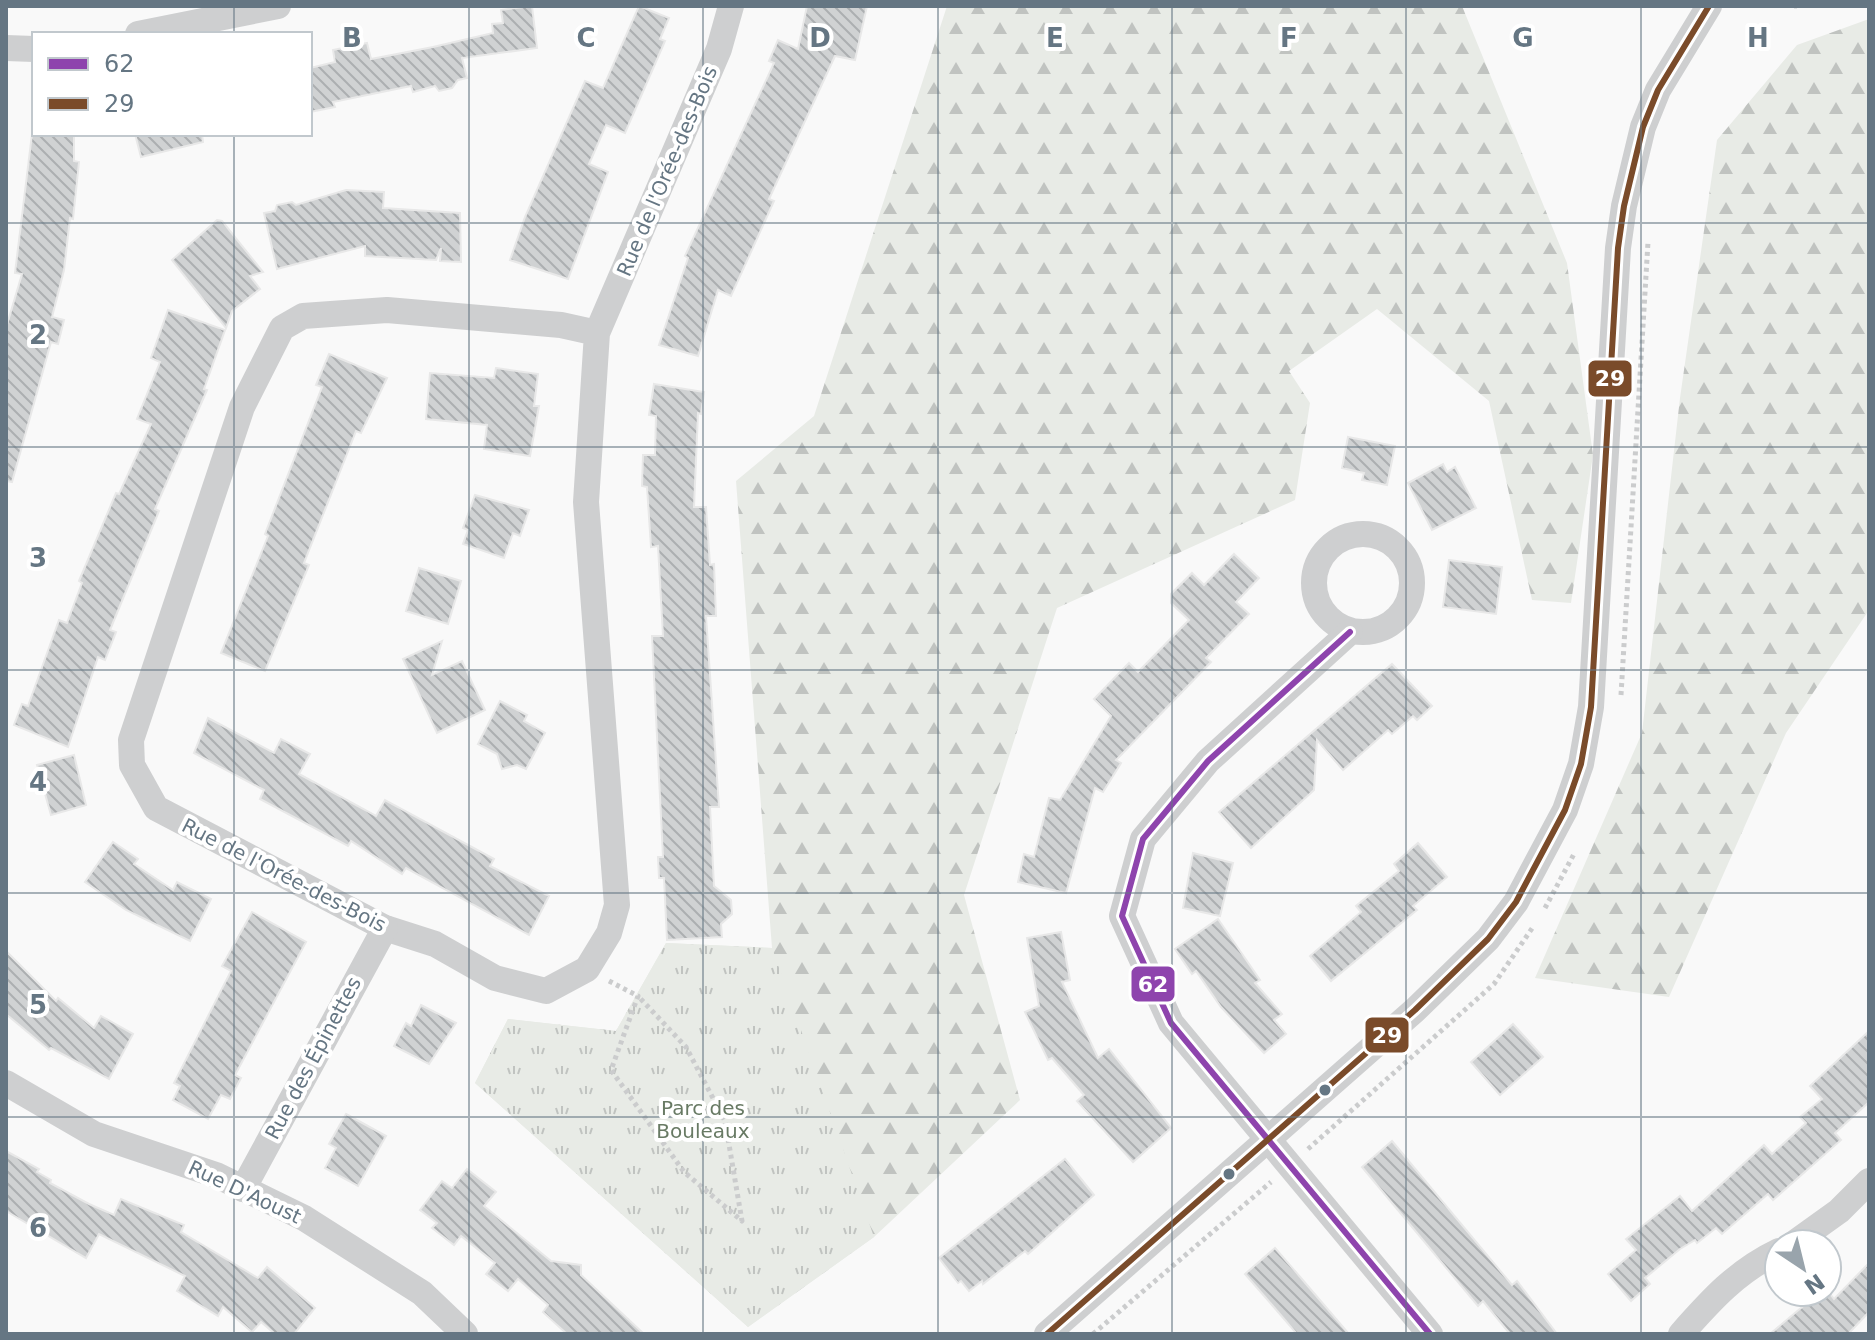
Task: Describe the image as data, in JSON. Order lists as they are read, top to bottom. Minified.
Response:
{"streets":{"street":["Rue de l'Orée-des-Bois","Rue des Épinettes","Rue D'Aoust"]},"crossings":[["Rue de l'Orée-des-Bois","Rue des Épinettes"],["Rue des Épinettes","Rue D'Aoust"]],"parks":["Parc des Bouleaux"],"lines":["transit line 29","transit line 62"],"legend":["62","29"],"north":"bottom right","grid":{"columns":["B","C","D","E","F","G","H"],"rows":["2","3","4","5","6"]}}
